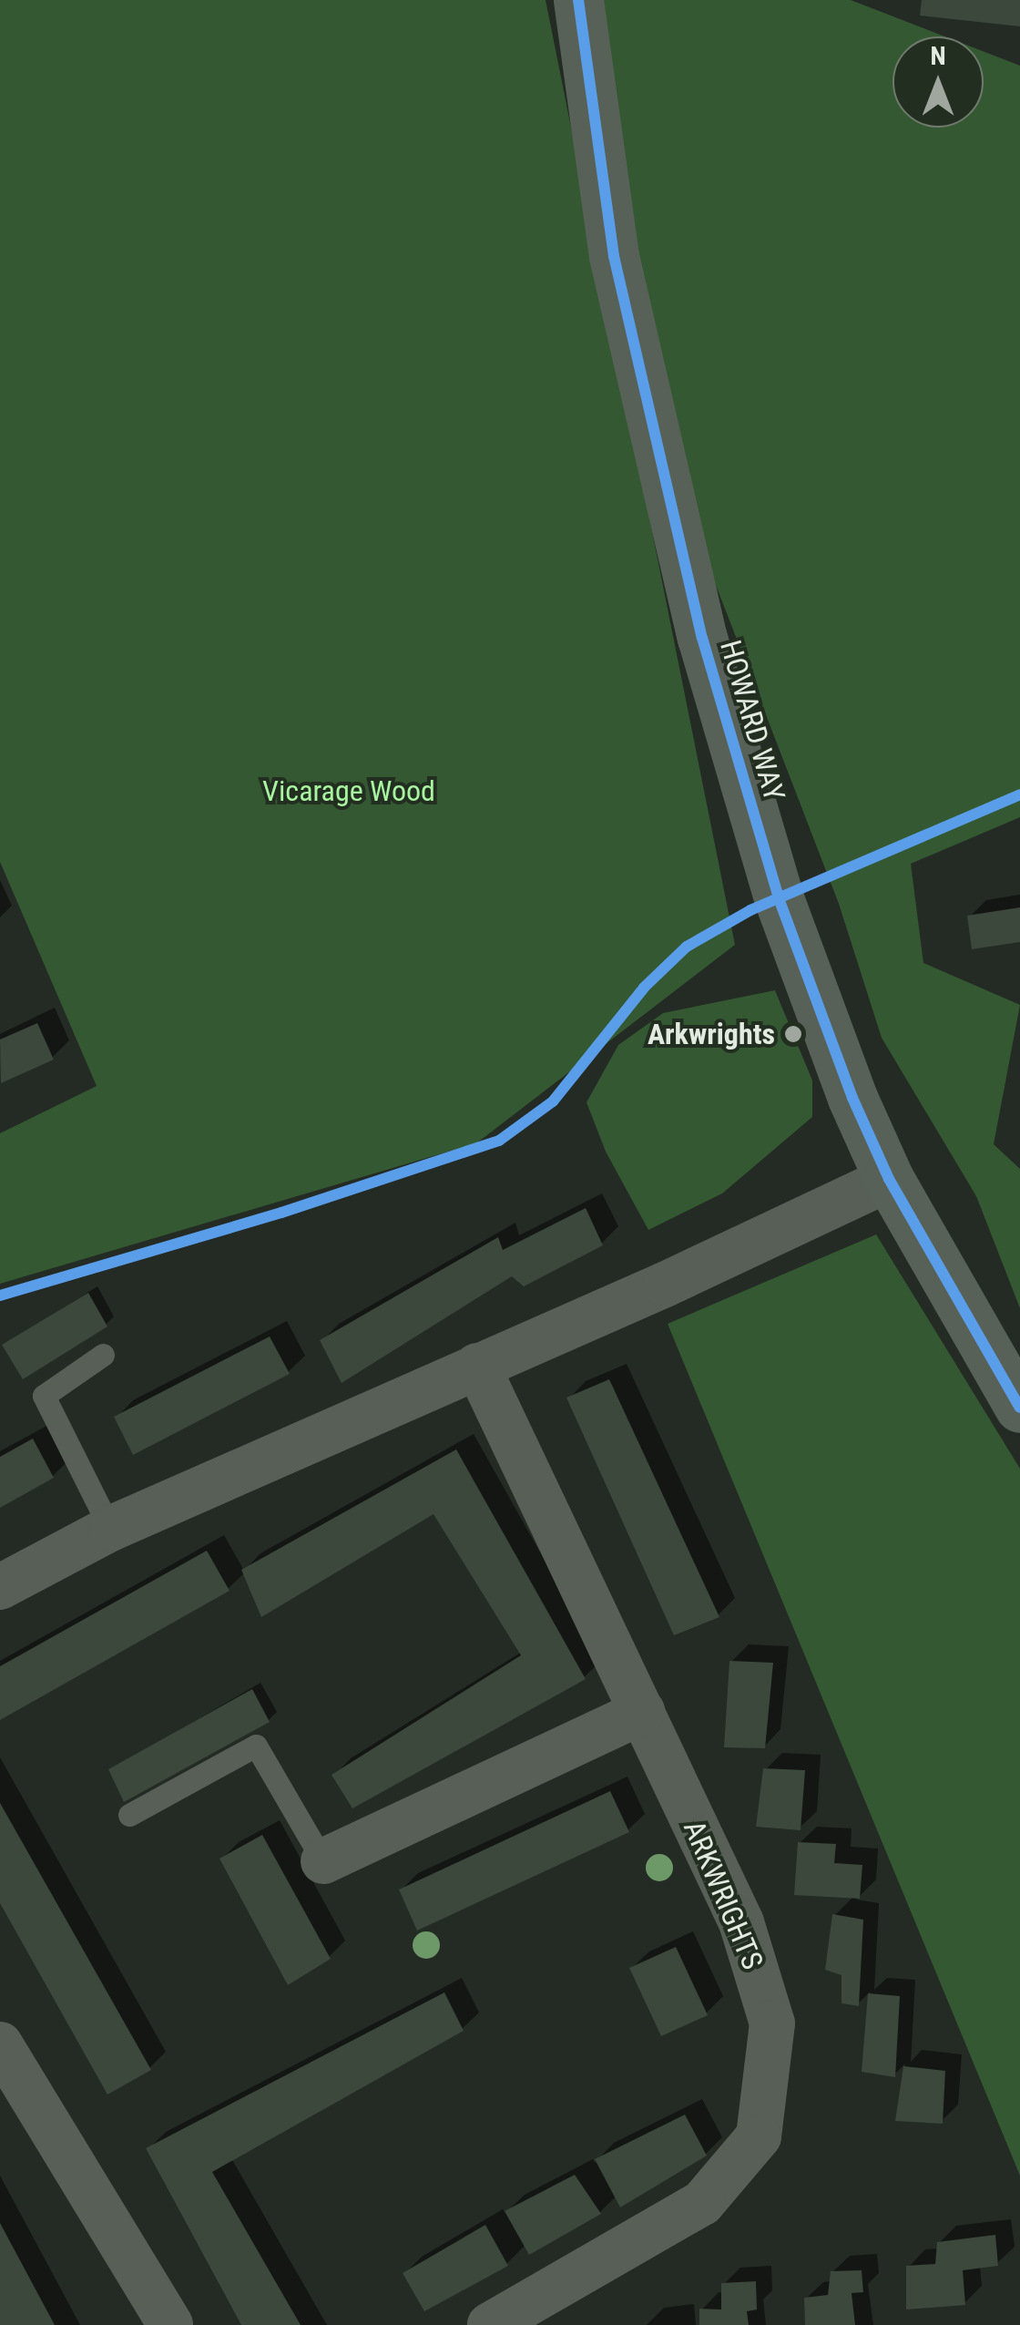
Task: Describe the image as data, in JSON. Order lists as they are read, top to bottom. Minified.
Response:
{"streets":{"street":["HOWARD WAY","ARKWRIGHTS"]},"parks":["Vicarage Wood"],"places":["Arkwrights"],"north":"top"}
